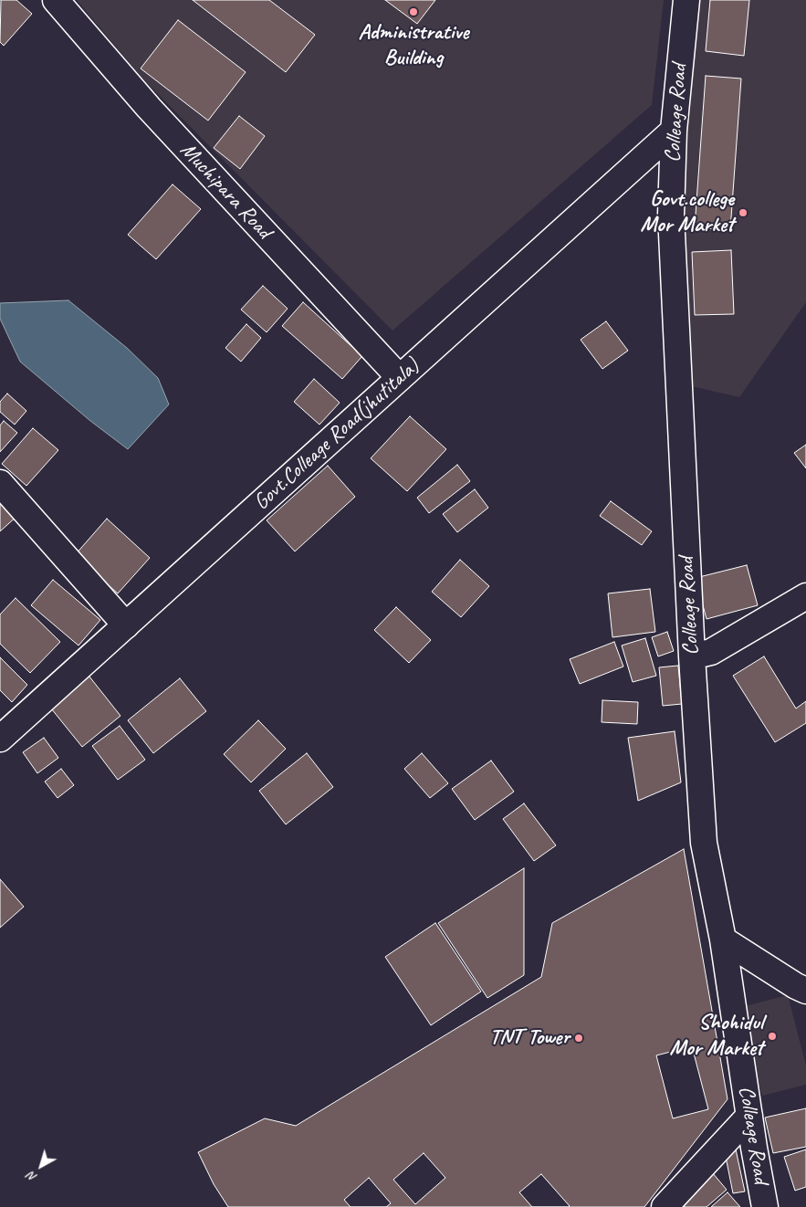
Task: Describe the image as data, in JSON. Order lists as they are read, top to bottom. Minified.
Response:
{"streets":{"street":["Colleage Road","Muchipara Road","Govt.Colleage Road(jhutitala)"]},"crossings":[["Colleage Road","Govt.Colleage Road(jhutitala)"],["Muchipara Road","Govt.Colleage Road(jhutitala)"]],"places":["Administrative Building","Govt.college Mor Market","Shohidul Mor Market","TNT Tower"],"north":"bottom left"}
